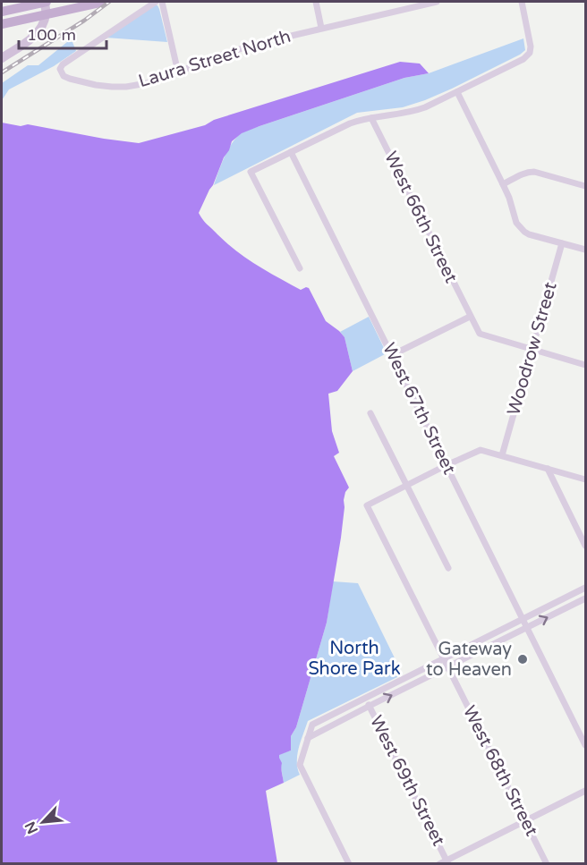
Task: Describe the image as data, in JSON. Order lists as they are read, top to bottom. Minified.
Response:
{"streets":{"street":["Laura Street North","West 66th Street","Woodrow Street","West 67th Street","West 68th Street","West 69th Street"]},"crossings":[["West 66th Street","Woodrow Street"]],"parks":["North Shore Park"],"places":["Gateway to Heaven"],"scale_bar":"100 m","north":"bottom left"}
